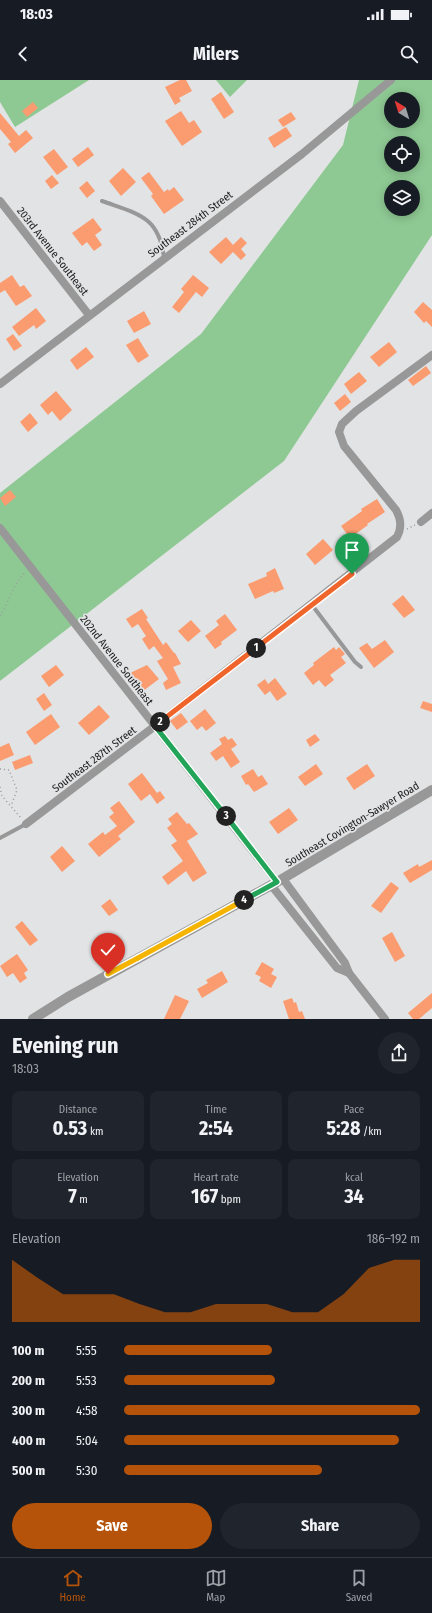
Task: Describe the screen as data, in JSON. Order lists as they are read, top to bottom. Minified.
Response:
{"streets":{"street":["Southeast 284th Street","203rd Avenue Southeast","202nd Avenue Southeast","Southeast 287th Street","Southeast Covington-Sawyer Road"]},"crossings":[["Southeast 284th Street","203rd Avenue Southeast"],["202nd Avenue Southeast","Southeast 287th Street"],["202nd Avenue Southeast","Southeast Covington-Sawyer Road"]],"north":"top left","page":{"status":"18:03","header":"Milers","pins":["1","2","3","4"],"heading":["Evening run","18:03"],"stats":[["Distance","0.53 km"],["Time","2:54"],["Pace","5:28 /km"],["Elevation","7 m"],["Heart rate","167 bpm"],["kcal","34"]],"chart":["Elevation","186–192 m"],"list":[{"name":"100 m","note":"5:55"},{"name":"200 m","note":"5:53"},{"name":"300 m","note":"4:58"},{"name":"400 m","note":"5:04"},{"name":"500 m","note":"5:30"}],"buttons":["Save","Share"],"tabs":["Home","Map","Saved"]}}
